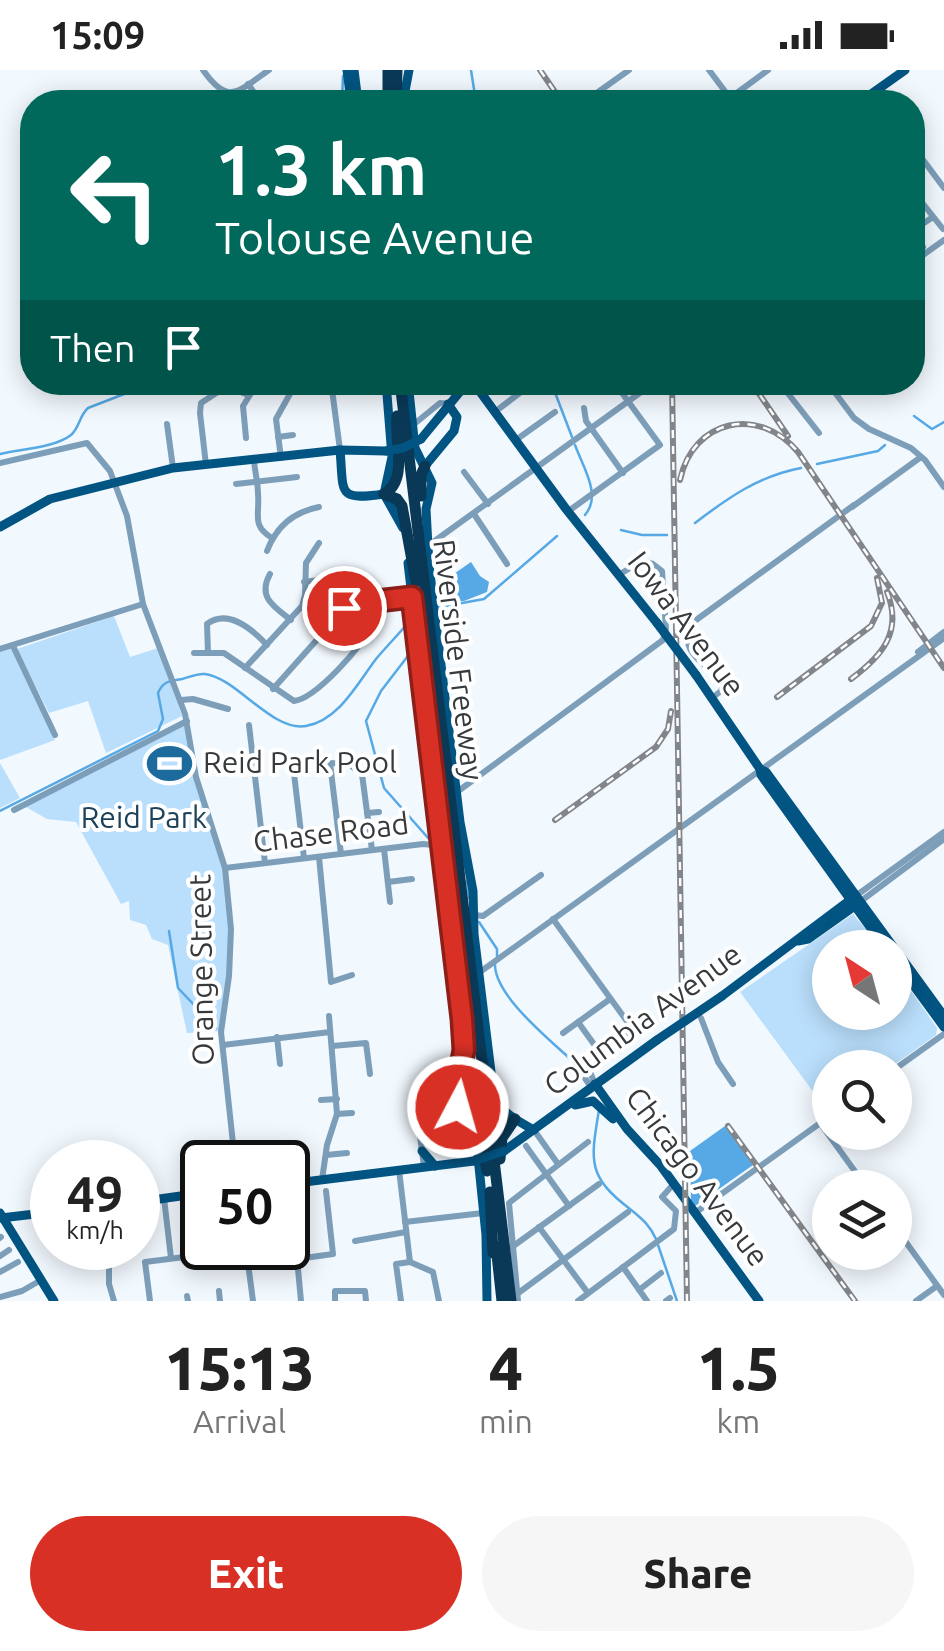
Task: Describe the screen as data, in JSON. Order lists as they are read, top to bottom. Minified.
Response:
{"streets":{"highway":["Riverside Freeway"],"main road":["Iowa Avenue","Columbia Avenue","Chicago Avenue"],"street":["Chase Road","Orange Street"]},"crossings":[["Iowa Avenue","Columbia Avenue"],["Chase Road","Orange Street"],["Columbia Avenue","Chicago Avenue"]],"parks":["Reid Park"],"places":{"sports":["Reid Park Pool"]},"north":"top left","page":{"status":"15:09","turn":["1.3 km","Tolouse Avenue"],"then":"Then","speed":"49 km/h","limit":"50","eta":["15:13","Arrival","4","min","1.5","km"],"buttons":["Exit","Share"]}}
